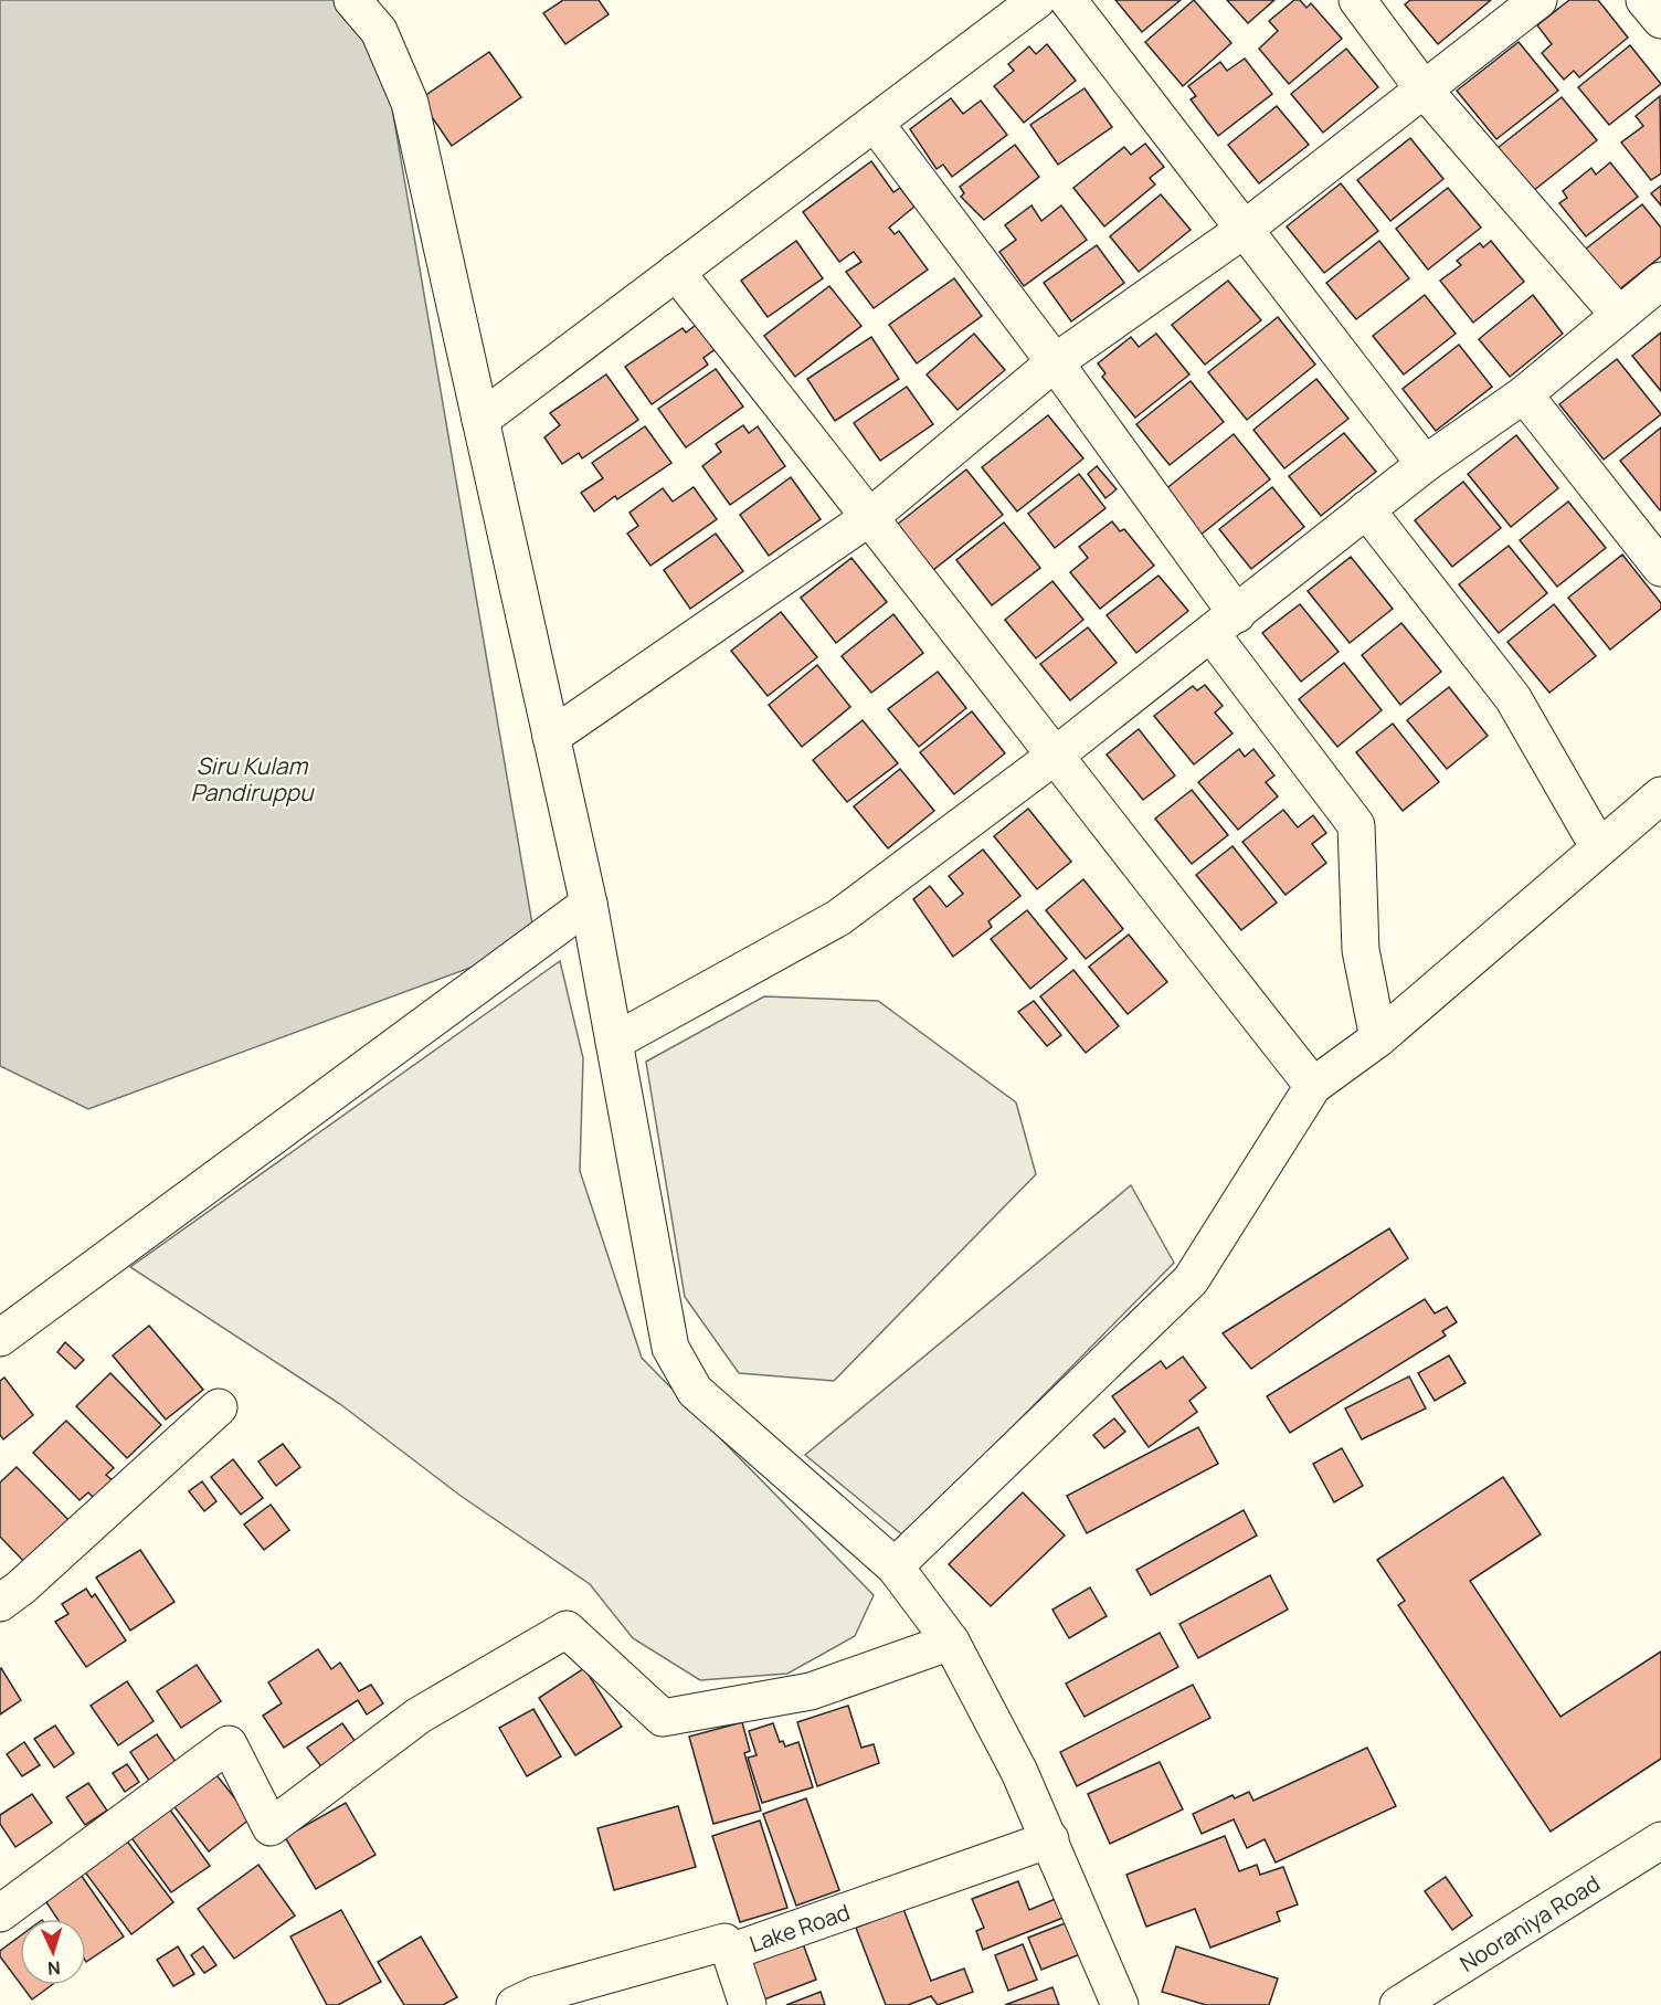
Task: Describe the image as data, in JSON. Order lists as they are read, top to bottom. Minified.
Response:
{"streets":{"street":["Nooraniya Road","Lake Road"]},"water":["Siru Kulam Pandiruppu"],"north":"bottom"}
